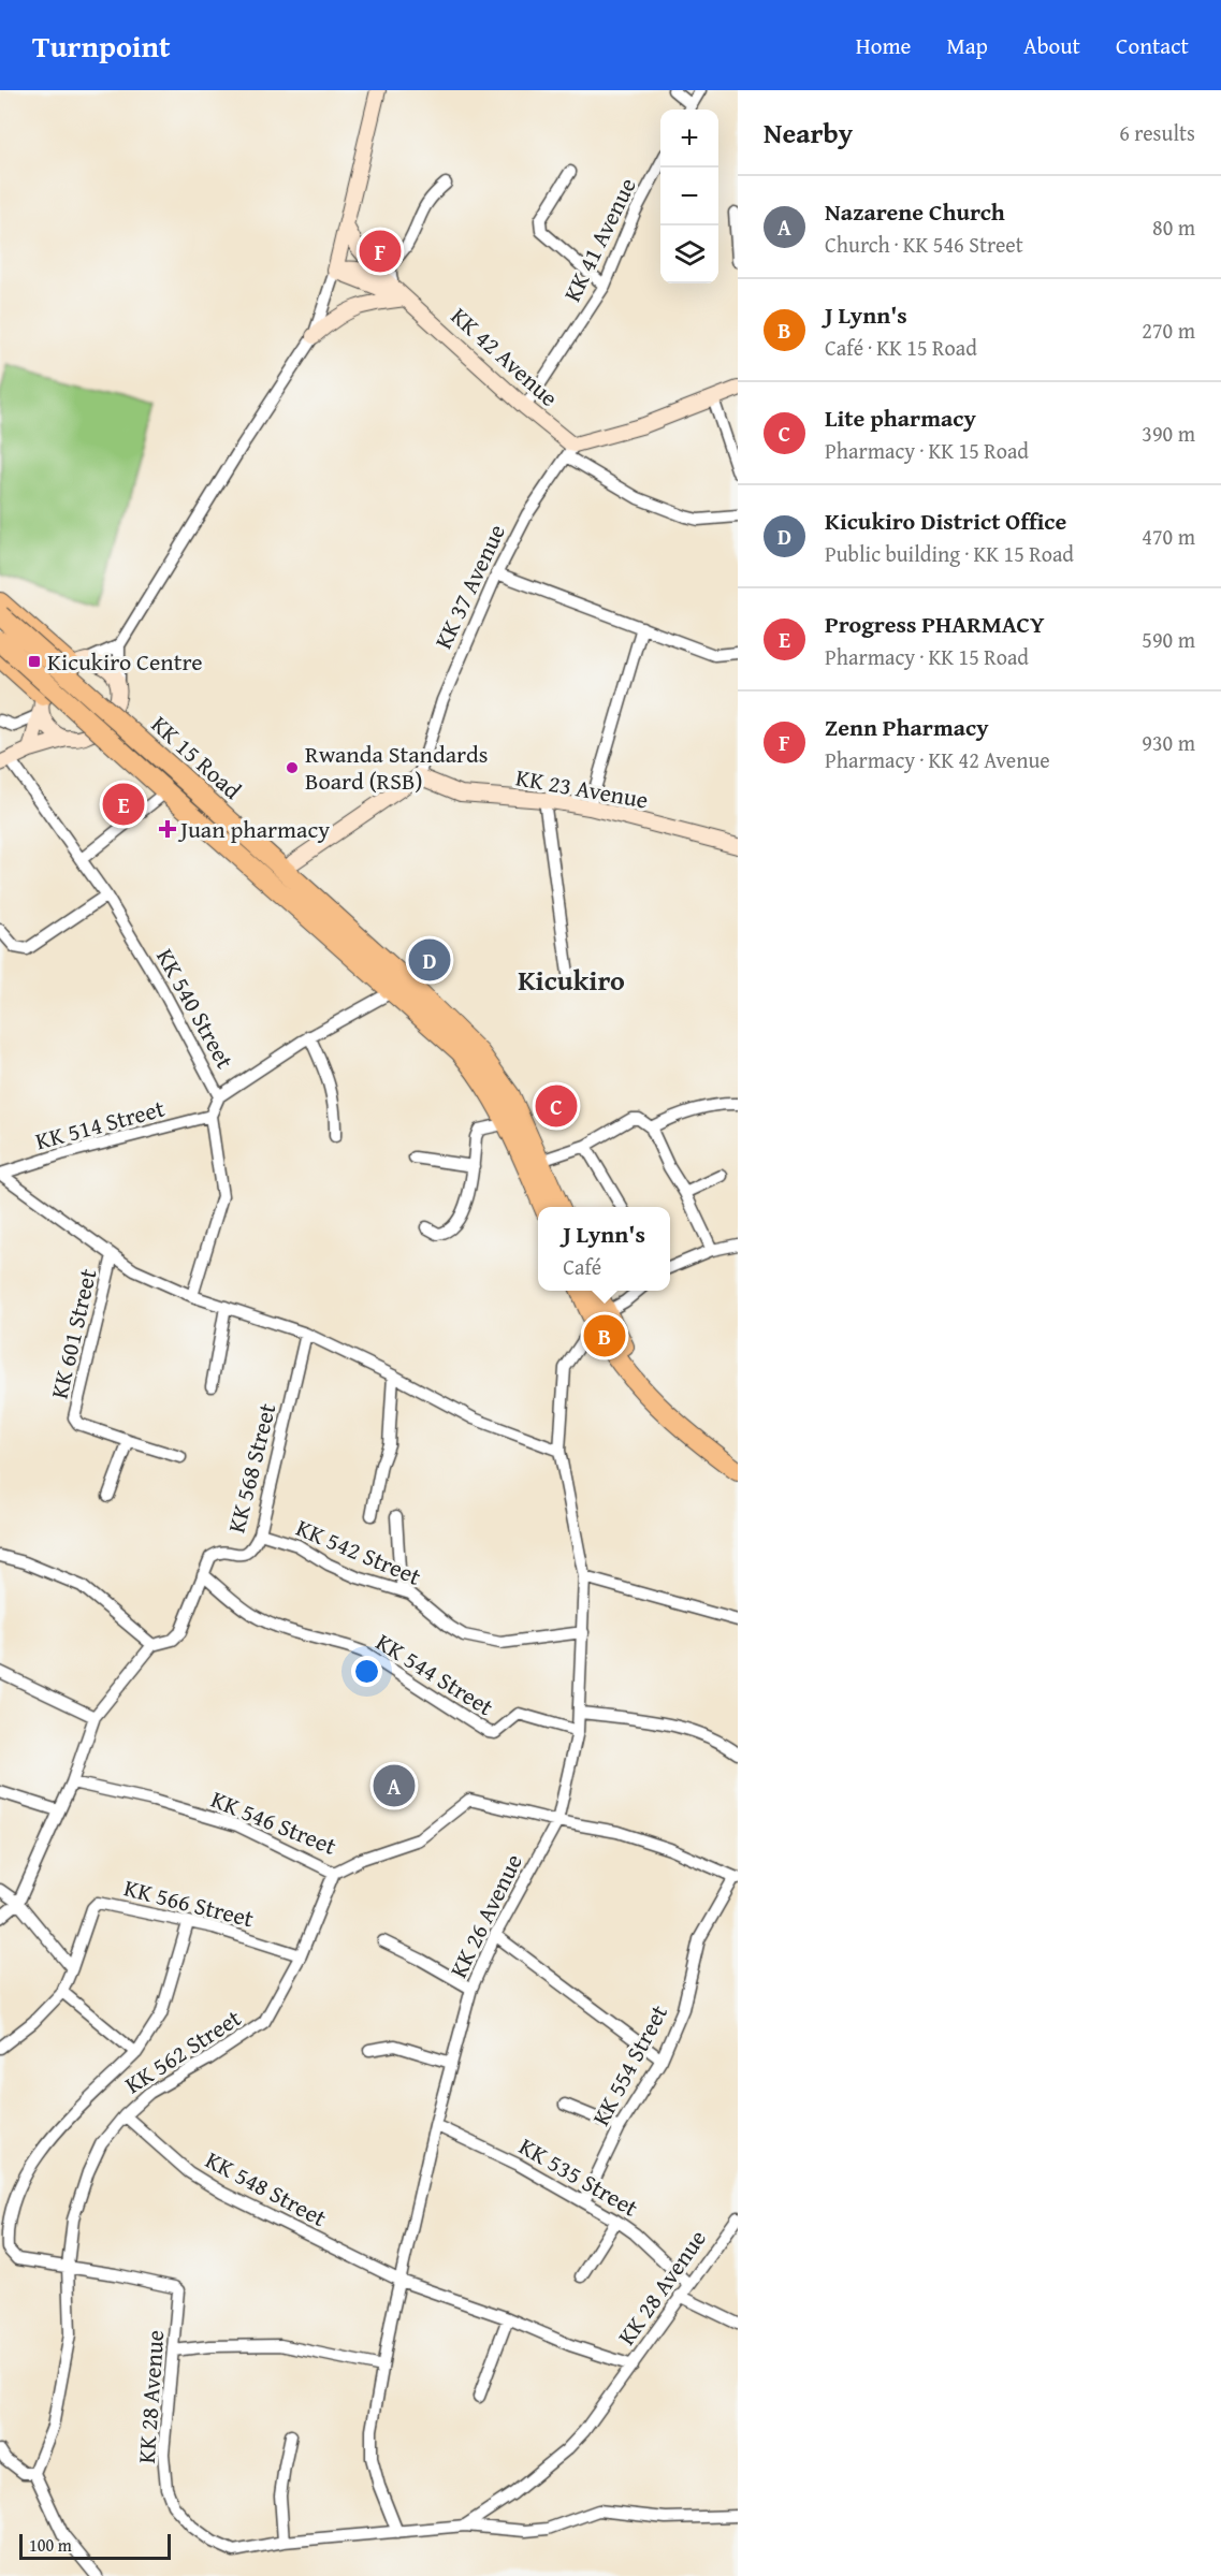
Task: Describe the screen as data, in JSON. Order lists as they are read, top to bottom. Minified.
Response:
{"streets":{"highway":["KK 15 Road"],"main road":["KK 42 Avenue","KK 23 Avenue"],"street":["KK 41 Avenue","KK 37 Avenue","KK 540 Street","KK 514 Street","KK 601 Street","KK 568 Street","KK 542 Street","KK 544 Street","KK 546 Street","KK 566 Street","KK 26 Avenue","KK 562 Street","KK 554 Street","KK 535 Street","KK 548 Street","KK 28 Avenue"]},"crossings":[["KK 41 Avenue","KK 42 Avenue"],["KK 42 Avenue","KK 37 Avenue"],["KK 37 Avenue","KK 23 Avenue"],["KK 540 Street","KK 514 Street"],["KK 514 Street","KK 601 Street"],["KK 568 Street","KK 542 Street"],["KK 568 Street","KK 544 Street"],["KK 568 Street","KK 546 Street"],["KK 542 Street","KK 26 Avenue"],["KK 544 Street","KK 26 Avenue"],["KK 546 Street","KK 26 Avenue"],["KK 546 Street","KK 562 Street"],["KK 566 Street","KK 562 Street"],["KK 26 Avenue","KK 535 Street"],["KK 26 Avenue","KK 548 Street"],["KK 26 Avenue","KK 28 Avenue"],["KK 562 Street","KK 548 Street"],["KK 562 Street","KK 28 Avenue"],["KK 554 Street","KK 535 Street"],["KK 535 Street","KK 28 Avenue"],["KK 548 Street","KK 28 Avenue"]],"districts":["Kicukiro"],"places":{"transit":["Kicukiro Centre"],"other":["Rwanda Standards Board (RSB)"],"health":["Juan pharmacy"]},"scale_bar":"100 m","page":{"header":"Turnpoint","nav":["Home","Map","About","Contact"],"heading":["Nearby","6 results"],"map_buttons":["+","−"],"list":[{"mark":"A","name":"Nazarene Church","note":"Church · KK 546 Street","value":"80 m"},{"mark":"B","name":"J Lynn's","note":"Café · KK 15 Road","value":"270 m"},{"mark":"C","name":"Lite pharmacy","note":"Pharmacy · KK 15 Road","value":"390 m"},{"mark":"D","name":"Kicukiro District Office","note":"Public building · KK 15 Road","value":"470 m"},{"mark":"E","name":"Progress PHARMACY","note":"Pharmacy · KK 15 Road","value":"590 m"},{"mark":"F","name":"Zenn Pharmacy","note":"Pharmacy · KK 42 Avenue","value":"930 m"}],"pins":["F","E","D","C","B","A"],"popup":["J Lynn's","Café"],"scale":"100 m"}}
